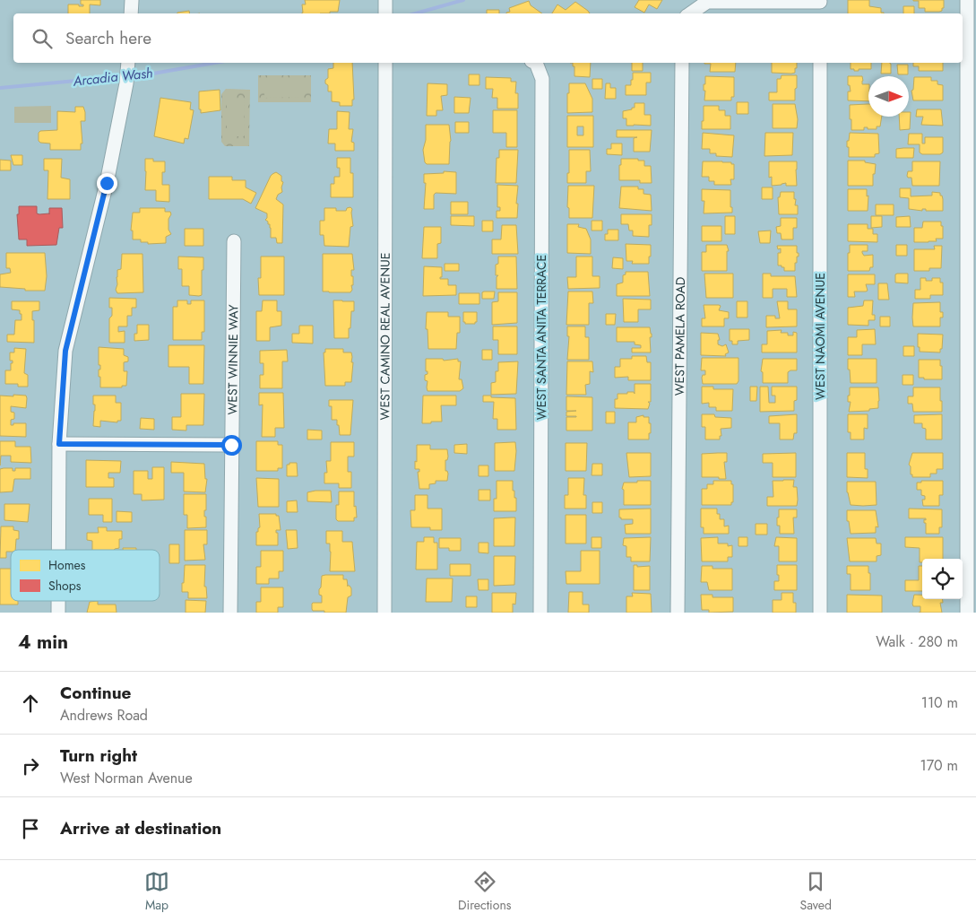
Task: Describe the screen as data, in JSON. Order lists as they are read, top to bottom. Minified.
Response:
{"streets":{"street":["WEST CAMINO REAL AVENUE","WEST PAMELA ROAD","WEST NAOMI AVENUE","WEST SANTA ANITA TERRACE","WEST WINNIE WAY"]},"water":["Arcadia Wash"],"legend":["Homes","Shops"],"north":"right","page":{"search":"Search here","heading":["4 min","Walk · 280 m"],"list":[["Continue","Andrews Road","110 m"],["Turn right","West Norman Avenue","170 m"],"Arrive at destination"],"nav":["Map","Directions","Saved"]}}
